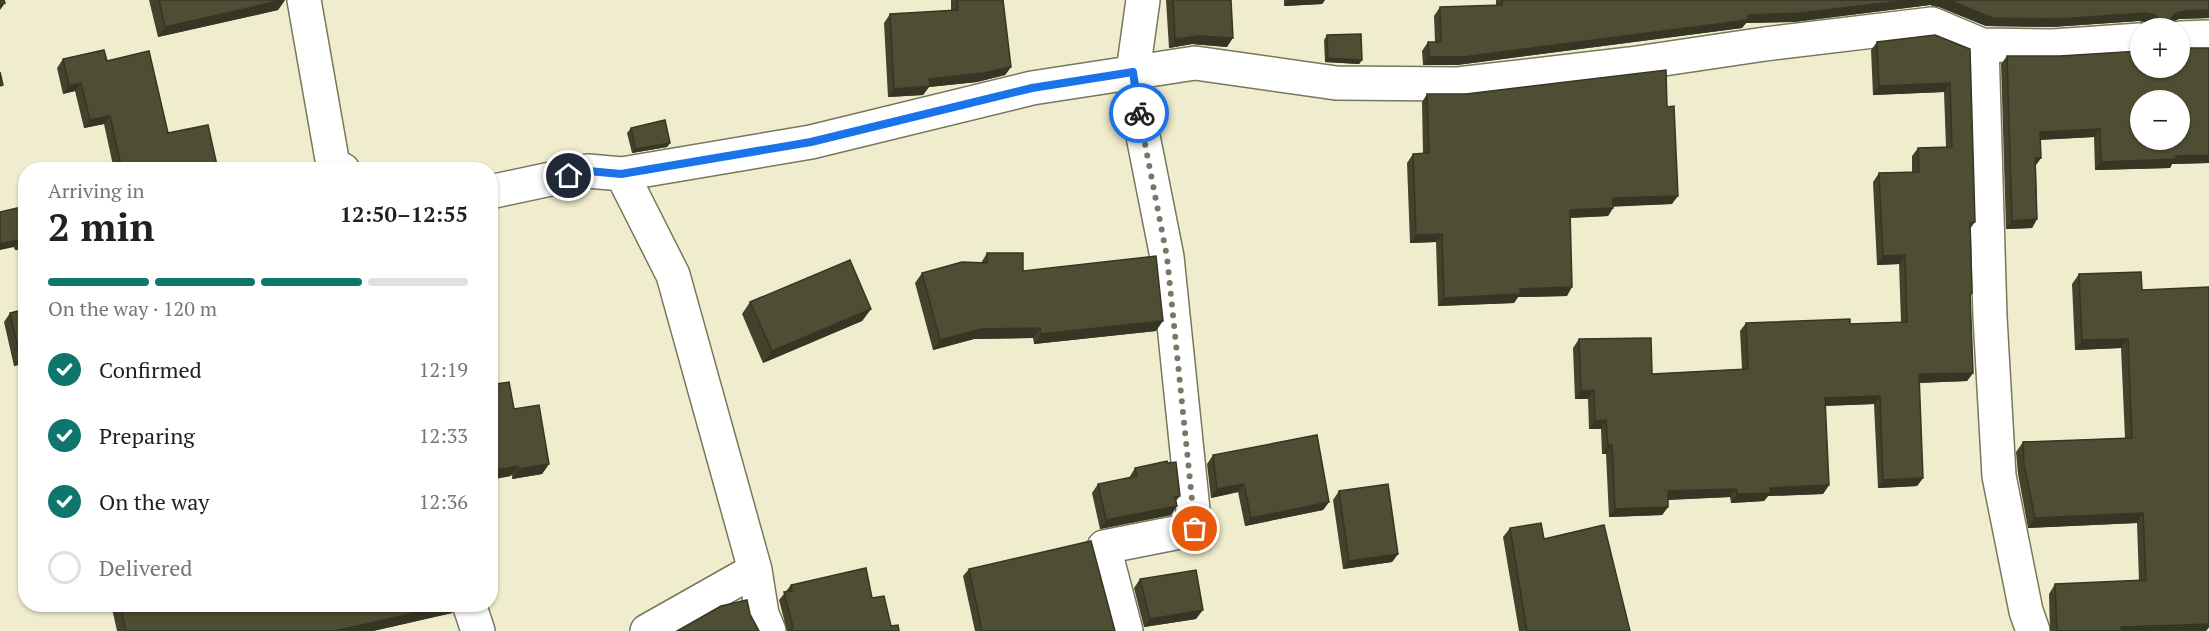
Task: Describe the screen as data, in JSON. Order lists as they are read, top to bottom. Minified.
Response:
{"page":{"map_buttons":["+","−"],"heading":["2 min","Arriving in","12:50–12:55"],"bar":"On the way · 120 m","list":[["Confirmed","12:19"],["Preparing","12:33"],["On the way","12:36"],"Delivered"]}}
